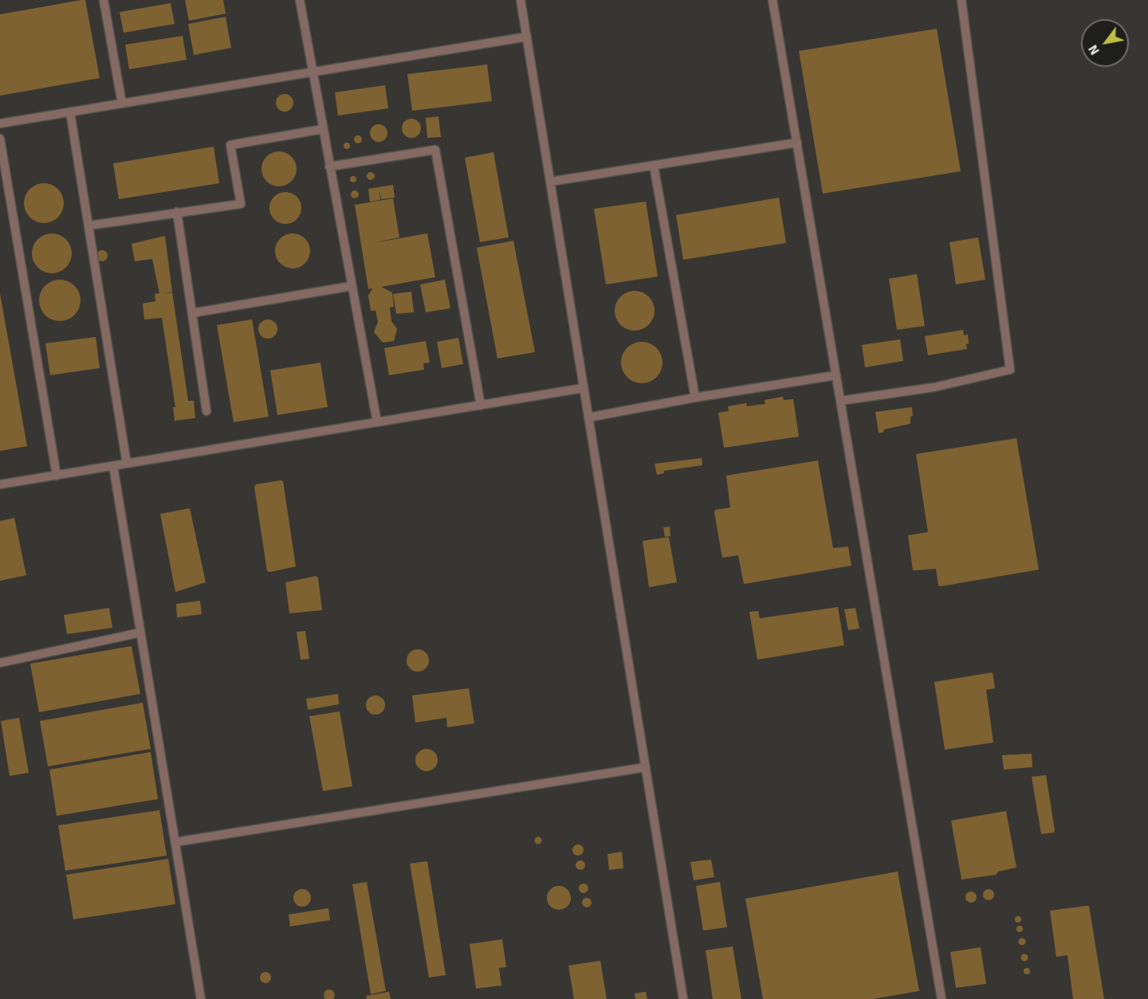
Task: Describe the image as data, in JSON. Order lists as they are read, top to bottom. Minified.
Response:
{"north":"bottom left"}
